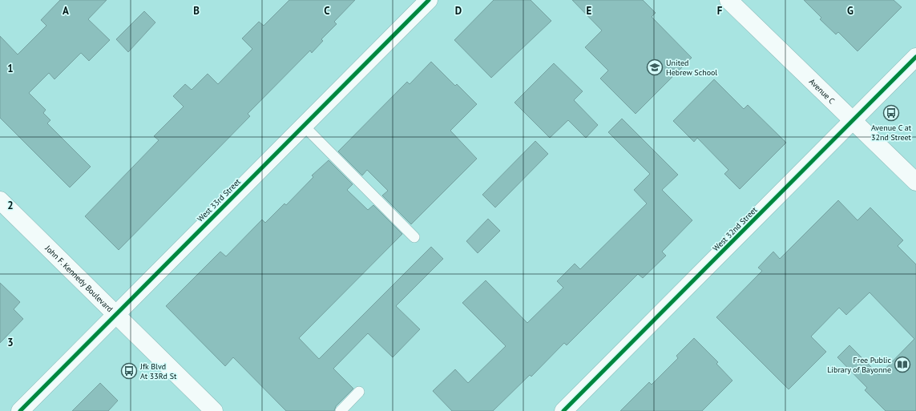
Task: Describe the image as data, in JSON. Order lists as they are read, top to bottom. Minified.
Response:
{"streets":{"street":["Avenue C","West 33rd Street","West 32nd Street","John F. Kennedy Boulevard"]},"crossings":[["Avenue C","West 32nd Street"],["West 33rd Street","John F. Kennedy Boulevard"]],"places":{"school or university":["United Hebrew School"],"bus stop":["Avenue C at 32nd Street","Jfk Blvd At 33Rd St"],"library":["Free Public Library of Bayonne"]},"grid":{"columns":["A","B","C","D","E","F","G"],"rows":["1","2","3"]}}
